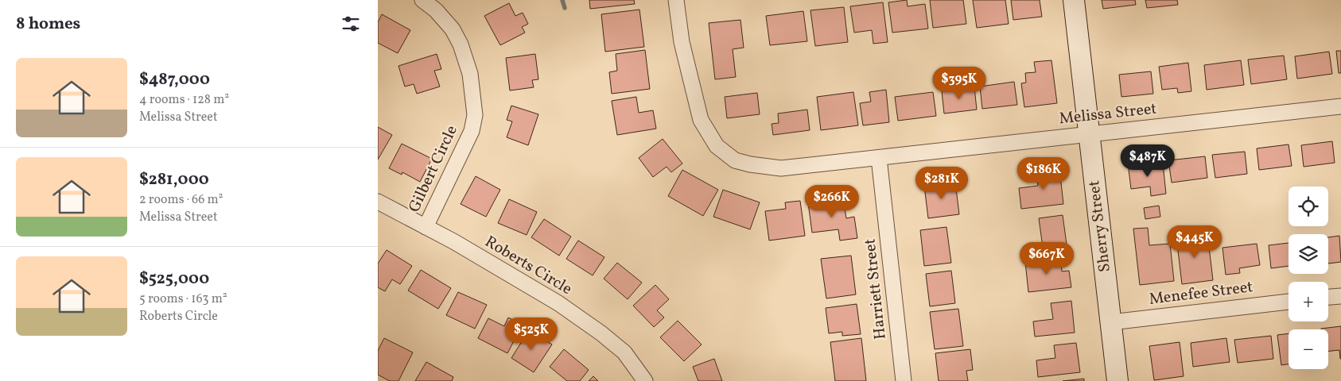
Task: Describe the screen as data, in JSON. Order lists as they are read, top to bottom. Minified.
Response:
{"streets":{"street":["Melissa Street","Gilbert Circle","Sherry Street","Roberts Circle","Harriett Street","Menefee Street"]},"crossings":[["Melissa Street","Sherry Street"],["Melissa Street","Harriett Street"],["Gilbert Circle","Roberts Circle"],["Sherry Street","Menefee Street"]],"page":{"heading":"8 homes","list":[{"name":"$487,000","note":"4 rooms · 128 m² · Melissa Street"},{"name":"$281,000","note":"2 rooms · 66 m² · Melissa Street"},{"name":"$525,000","note":"5 rooms · 163 m² · Roberts Circle"}],"price":["$395K","$487K","$186K","$281K","$266K","$445K","$667K","$525K"],"map_buttons":["+","−"]}}
